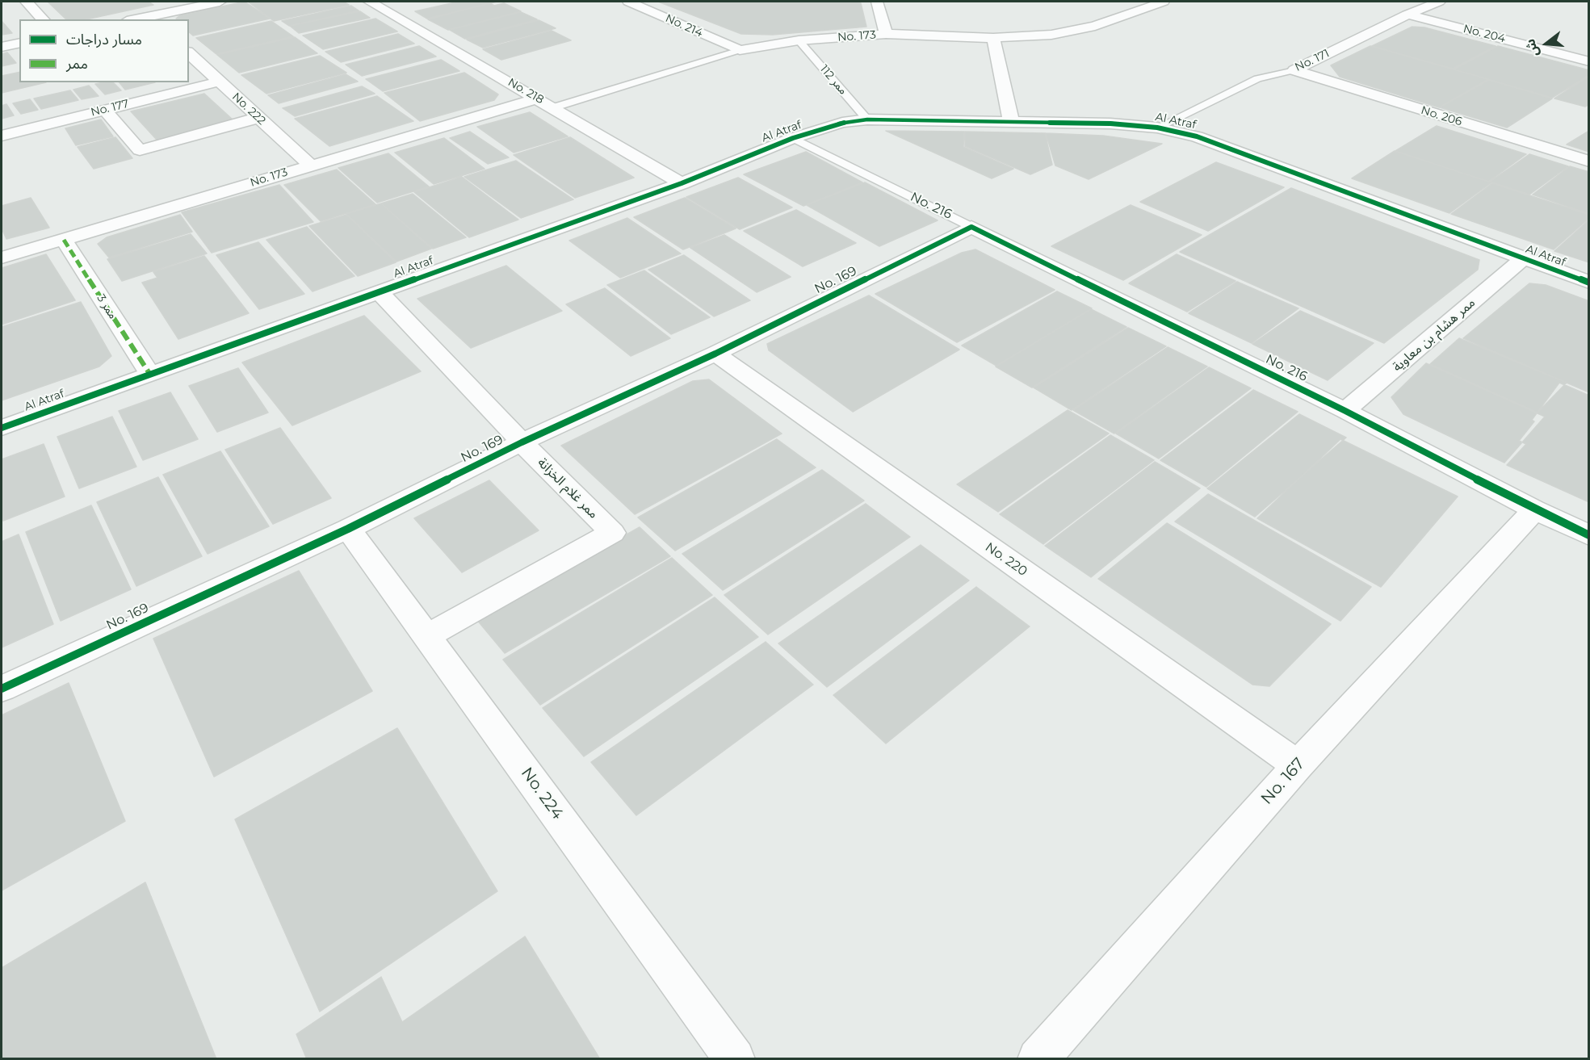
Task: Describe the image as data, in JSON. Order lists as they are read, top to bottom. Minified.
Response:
{"streets":{"street":["No. 214","No. 204","No. 173","No. 171","No. 218","No. 177","No. 222","No. 206","Al Atraf","No. 216","No. 169","ممر 3","ممر هشام بن معاوية","ممر غلام الخزانة","No. 220","No. 167","No. 224"],"lane":["ممر 112"]},"crossings":[["No. 214","No. 173"],["No. 204","No. 171"],["No. 173","ممر 112"],["No. 173","No. 218"],["No. 173","No. 222"],["No. 173","ممر 3"],["No. 171","No. 206"],["No. 171","Al Atraf"],["ممر 112","Al Atraf"],["No. 218","Al Atraf"],["No. 177","No. 222"],["Al Atraf","No. 216"],["Al Atraf","ممر 3"],["Al Atraf","ممر هشام بن معاوية"],["Al Atraf","ممر غلام الخزانة"],["No. 216","No. 169"],["No. 216","ممر هشام بن معاوية"],["No. 216","No. 167"],["No. 169","ممر غلام الخزانة"],["No. 169","No. 220"],["No. 169","No. 224"],["ممر غلام الخزانة","No. 224"],["No. 220","No. 167"]],"legend":["مسار دراجات","ممر"],"north":"left"}
